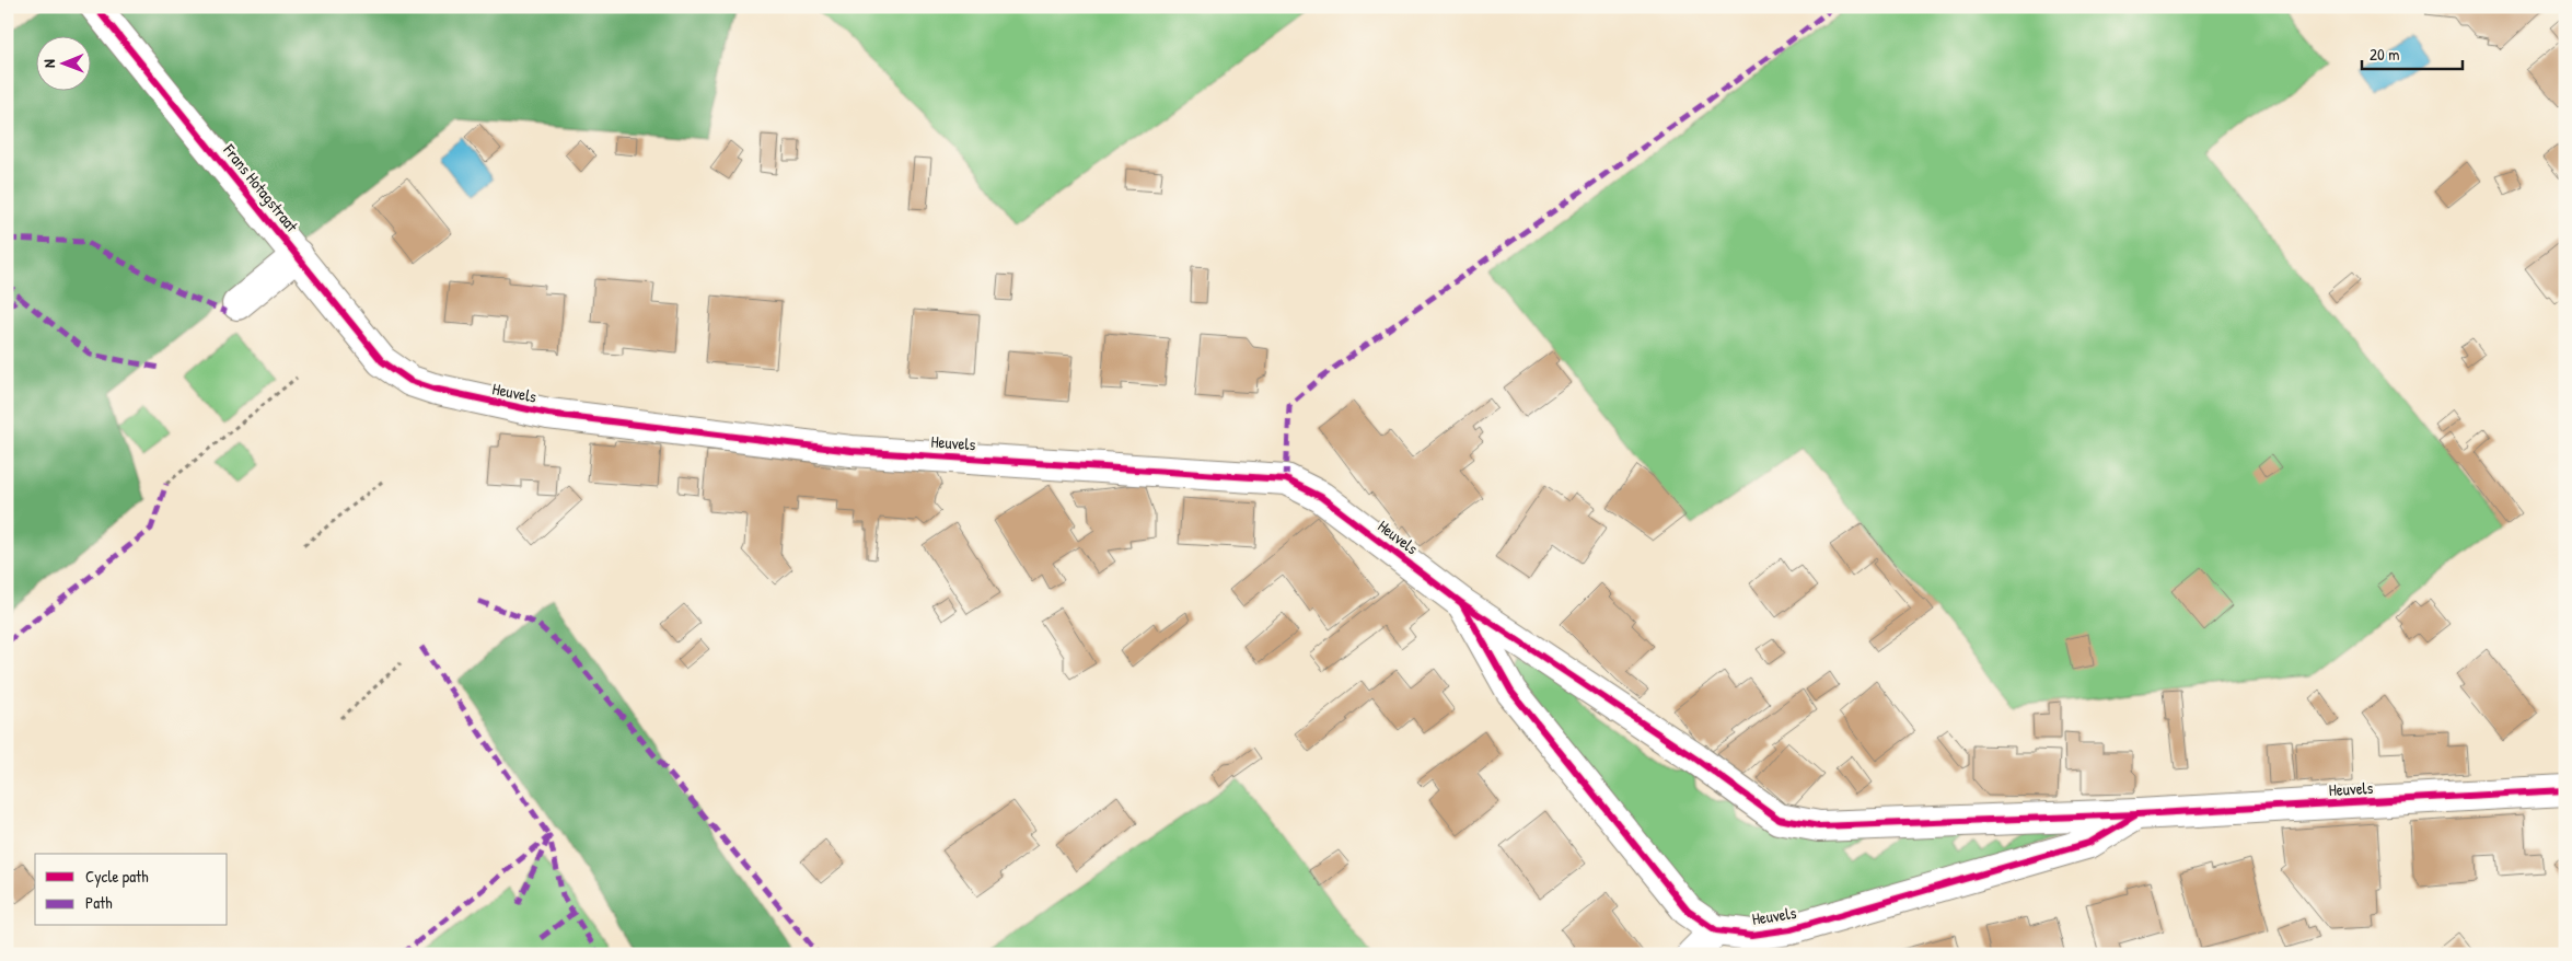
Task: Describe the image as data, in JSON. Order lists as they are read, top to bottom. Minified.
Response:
{"streets":{"street":["Frans Hotagstraat","Heuvels"]},"crossings":[["Frans Hotagstraat","Heuvels"]],"legend":["Cycle path","Path"],"scale_bar":"20 m","north":"left"}
